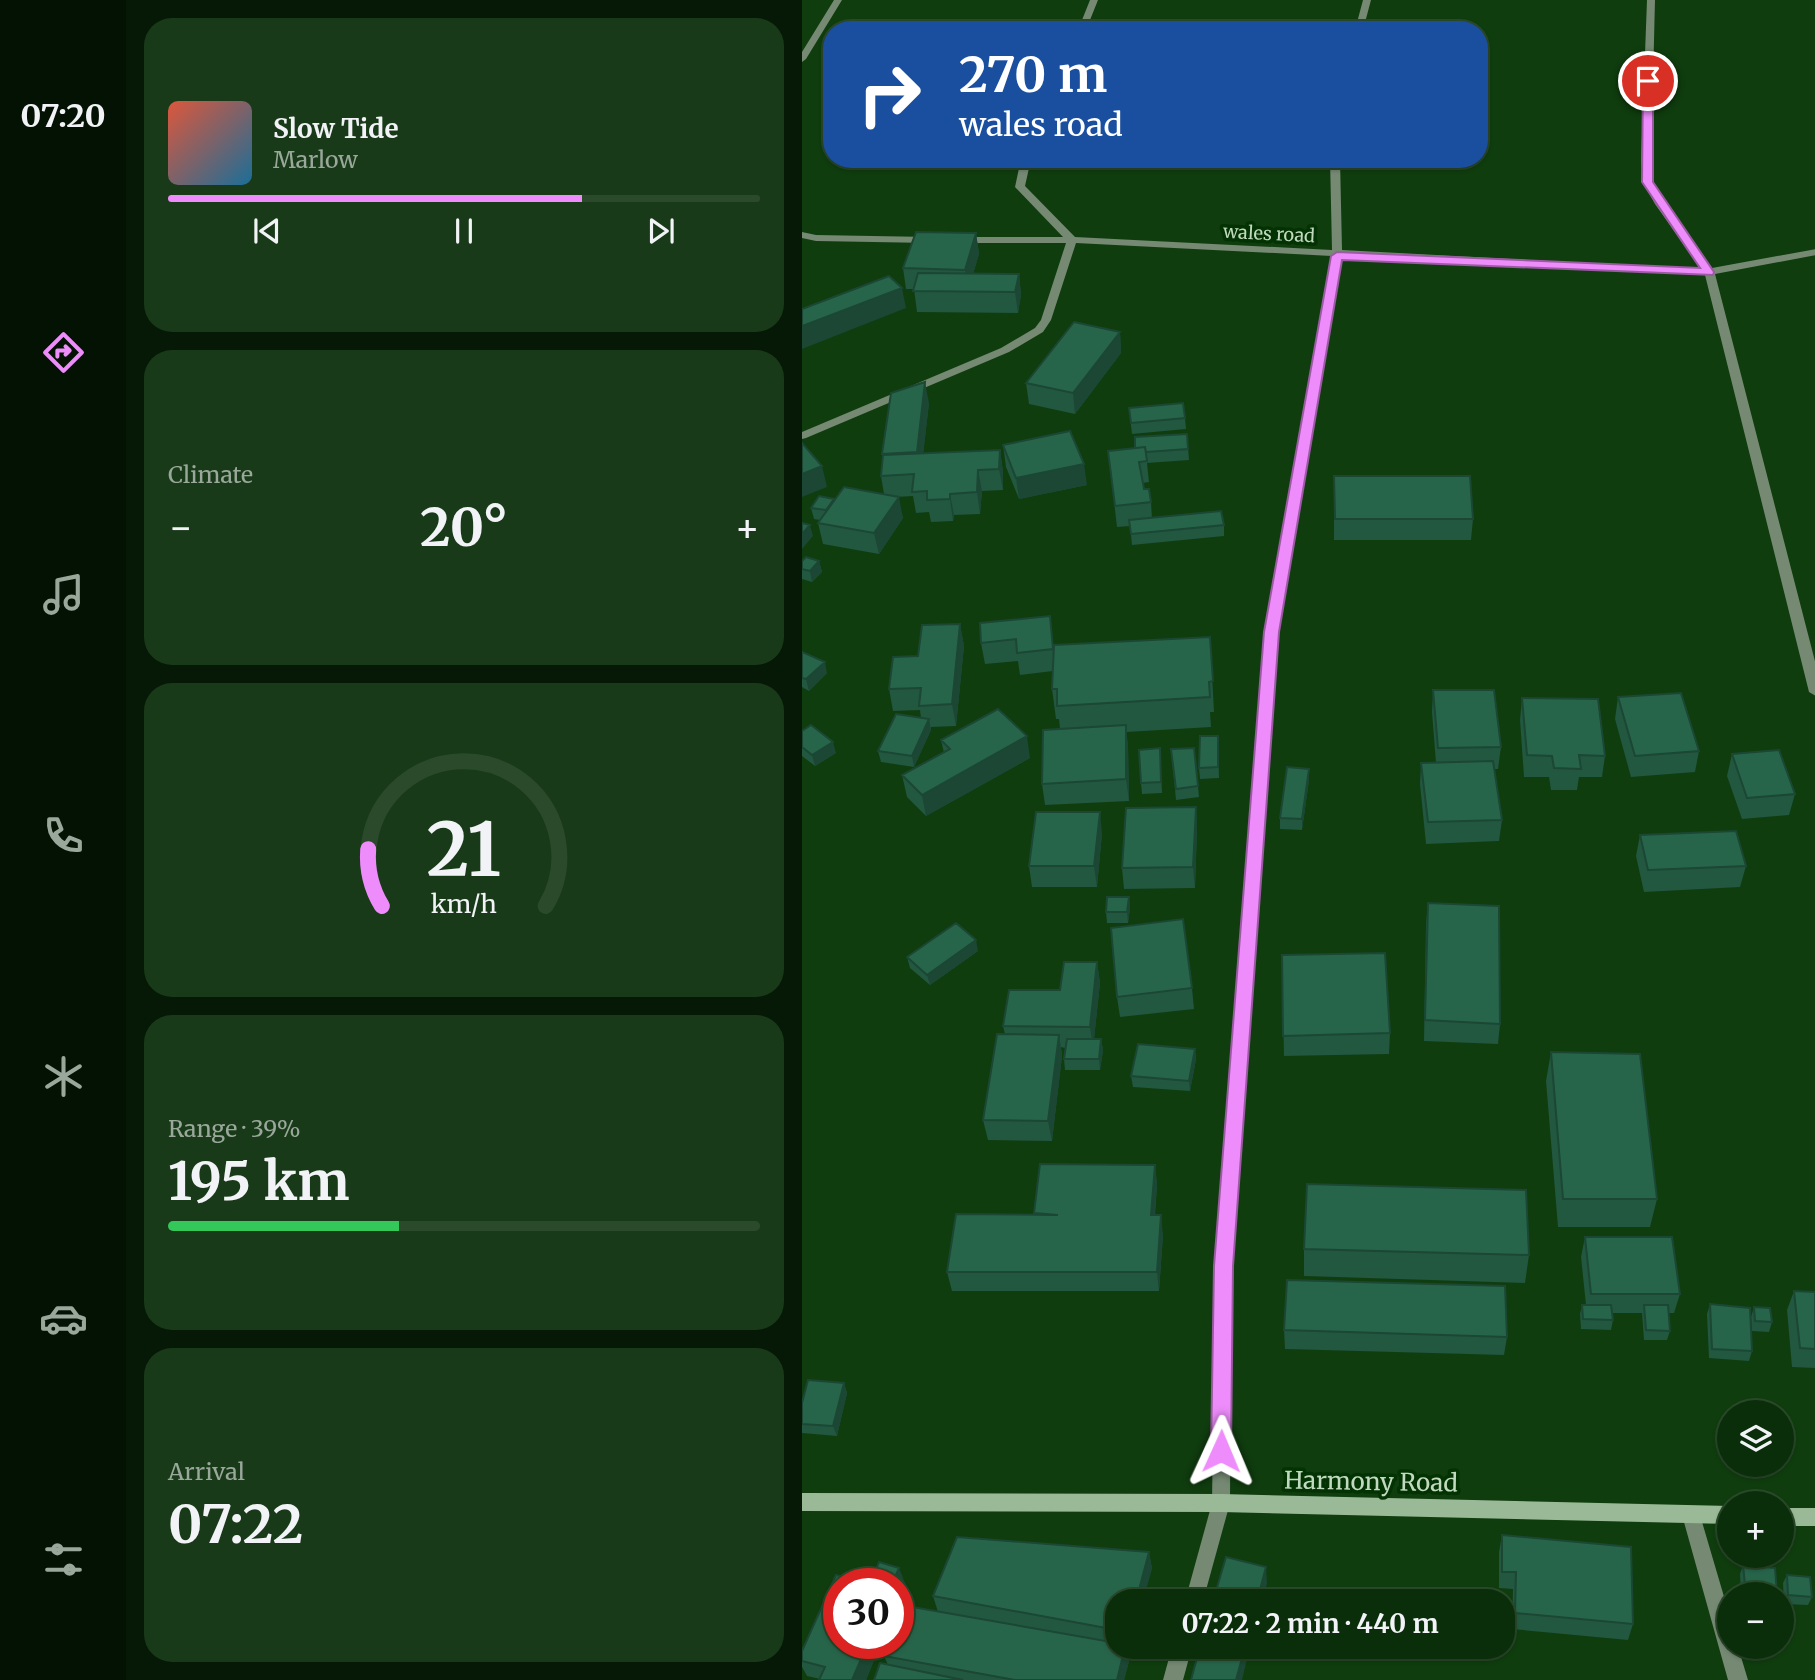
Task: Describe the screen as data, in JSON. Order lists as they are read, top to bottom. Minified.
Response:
{"streets":{"main road":["Harmony Road"],"street":["wales road"]},"page":{"tabs":"07:20","turn":["270 m","wales road"],"song":["Slow Tide","Marlow"],"tile":["Climate",["Range · 39%","195 km"],["Arrival","07:22"]],"heat":["−","20°","+"],"map_buttons":["+","−"],"limit":"30","trip":"07:22 · 2 min · 440 m","gauge":["21","km/h"]}}
